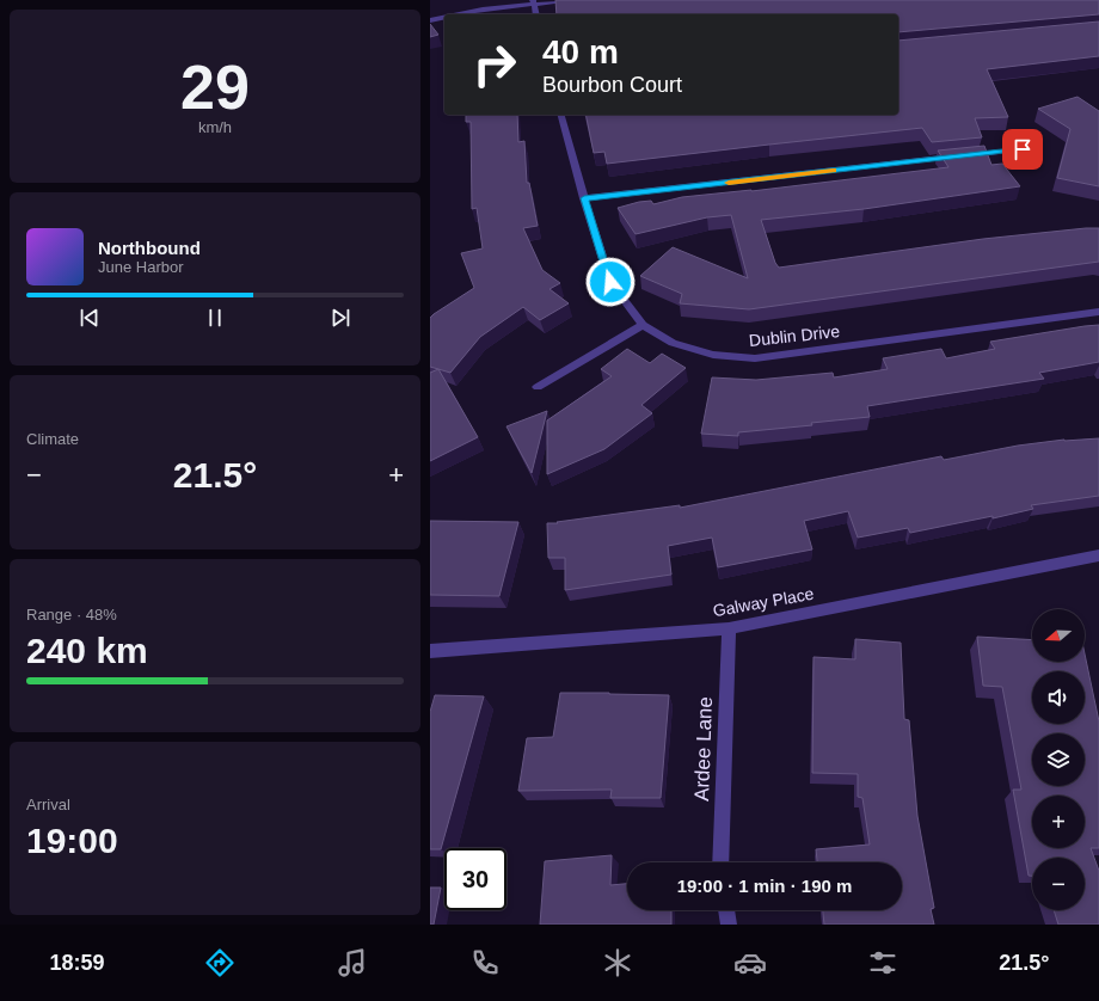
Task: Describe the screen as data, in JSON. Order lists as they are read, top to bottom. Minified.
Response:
{"streets":{"street":["Dublin Drive","Galway Place","Ardee Lane"]},"crossings":[["Galway Place","Ardee Lane"]],"north":"left","page":{"tile":[["29","km/h"],"Climate",["Range · 48%","240 km"],["Arrival","19:00"]],"turn":["40 m","Bourbon Court"],"song":["Northbound","June Harbor"],"heat":["−","21.5°","+"],"map_buttons":["+","−"],"limit":"30","trip":"19:00 · 1 min · 190 m","tabs":["18:59","21.5°"]}}
